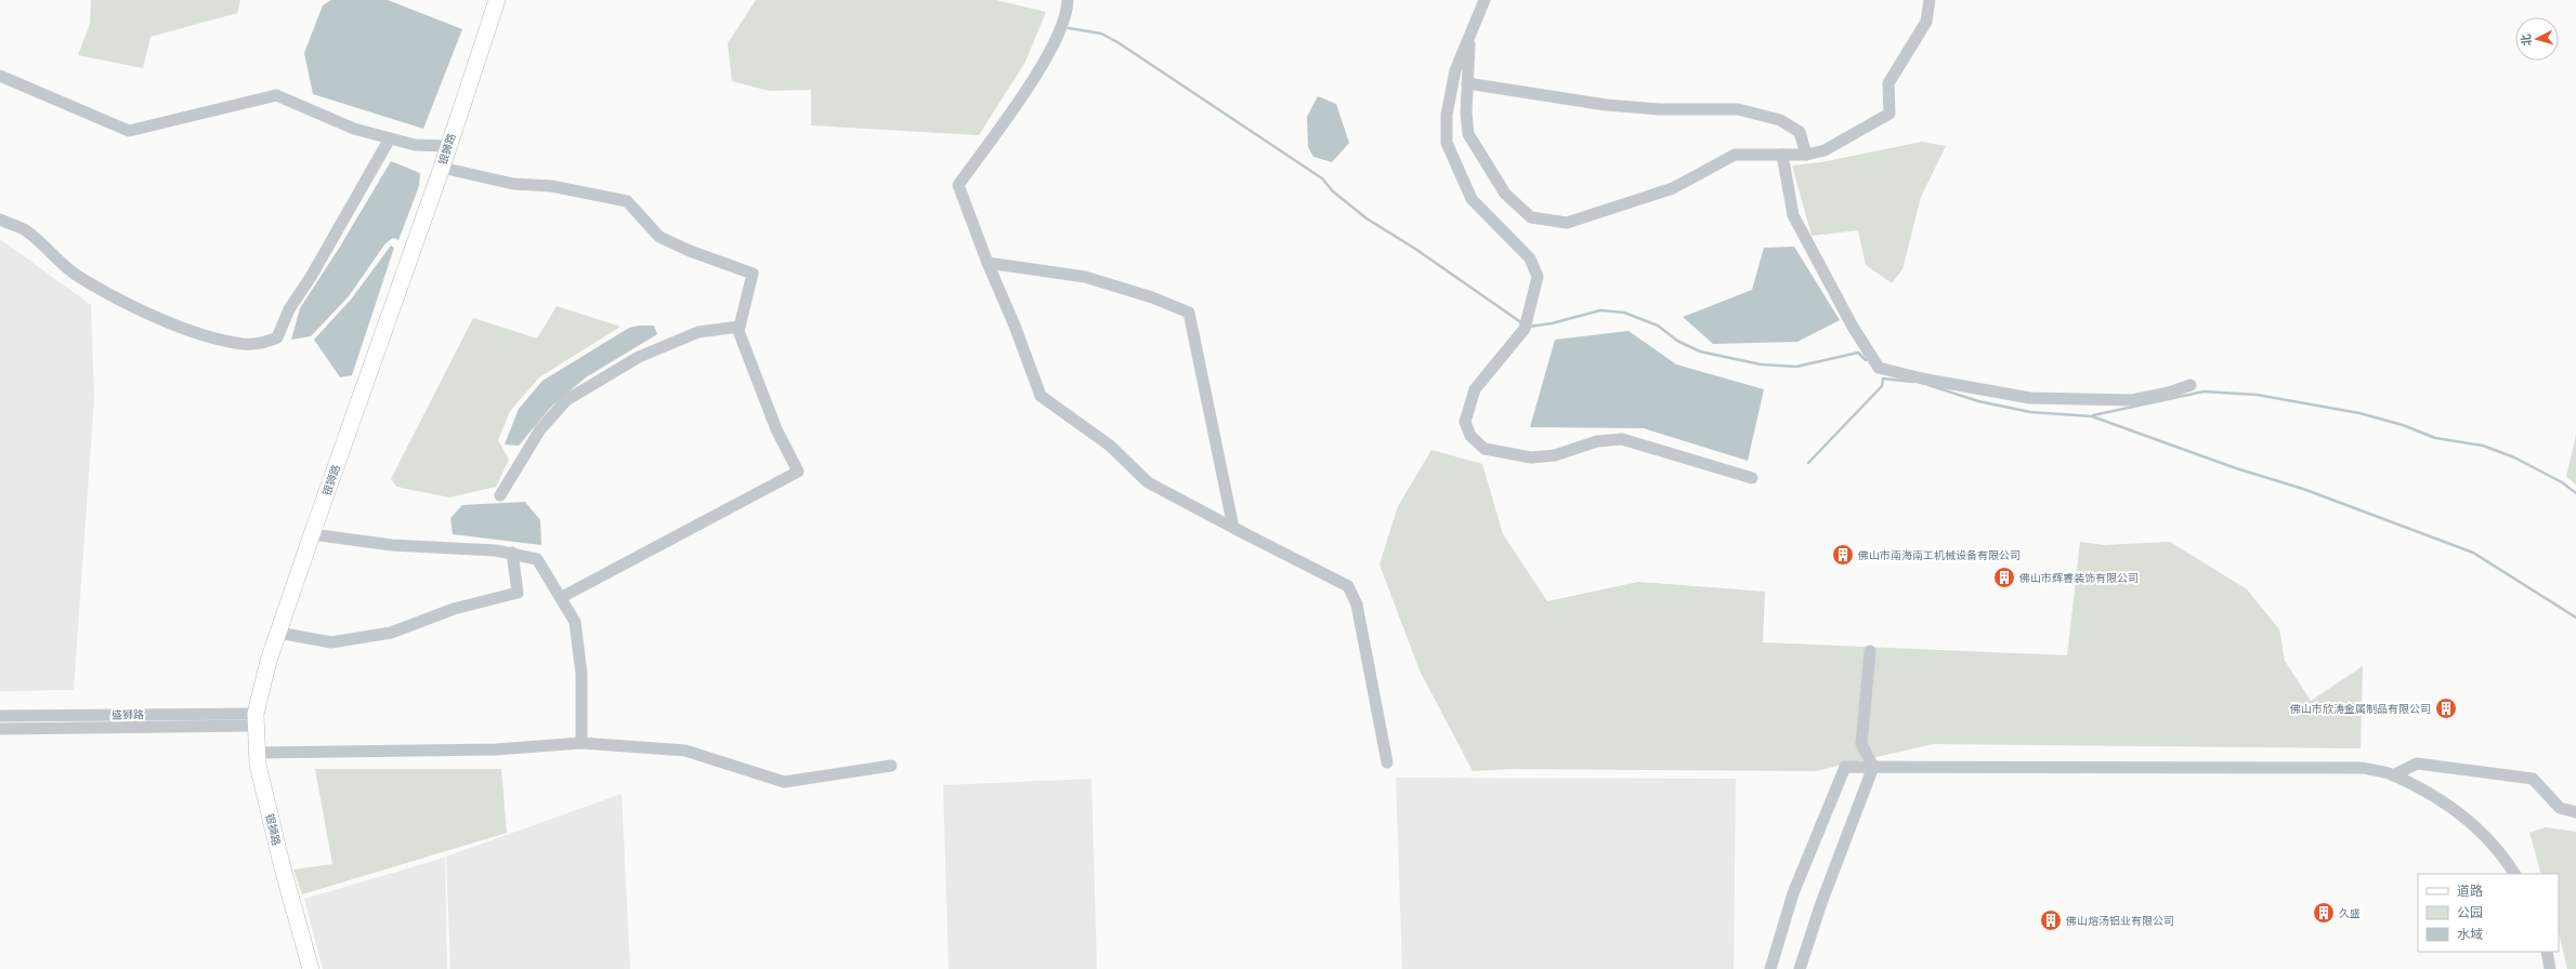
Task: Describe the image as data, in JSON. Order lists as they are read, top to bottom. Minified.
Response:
{"streets":{"main road":["银狮路"],"street":["盛狮路"]},"crossings":[["银狮路","盛狮路"]],"places":{"building":["佛山市南海南工机械设备有限公司","佛山市辉睿装饰有限公司","佛山市欣涛金属制品有限公司","久盛","佛山熔汤铝业有限公司"]},"legend":["道路","公园","水域"],"north":"left"}
